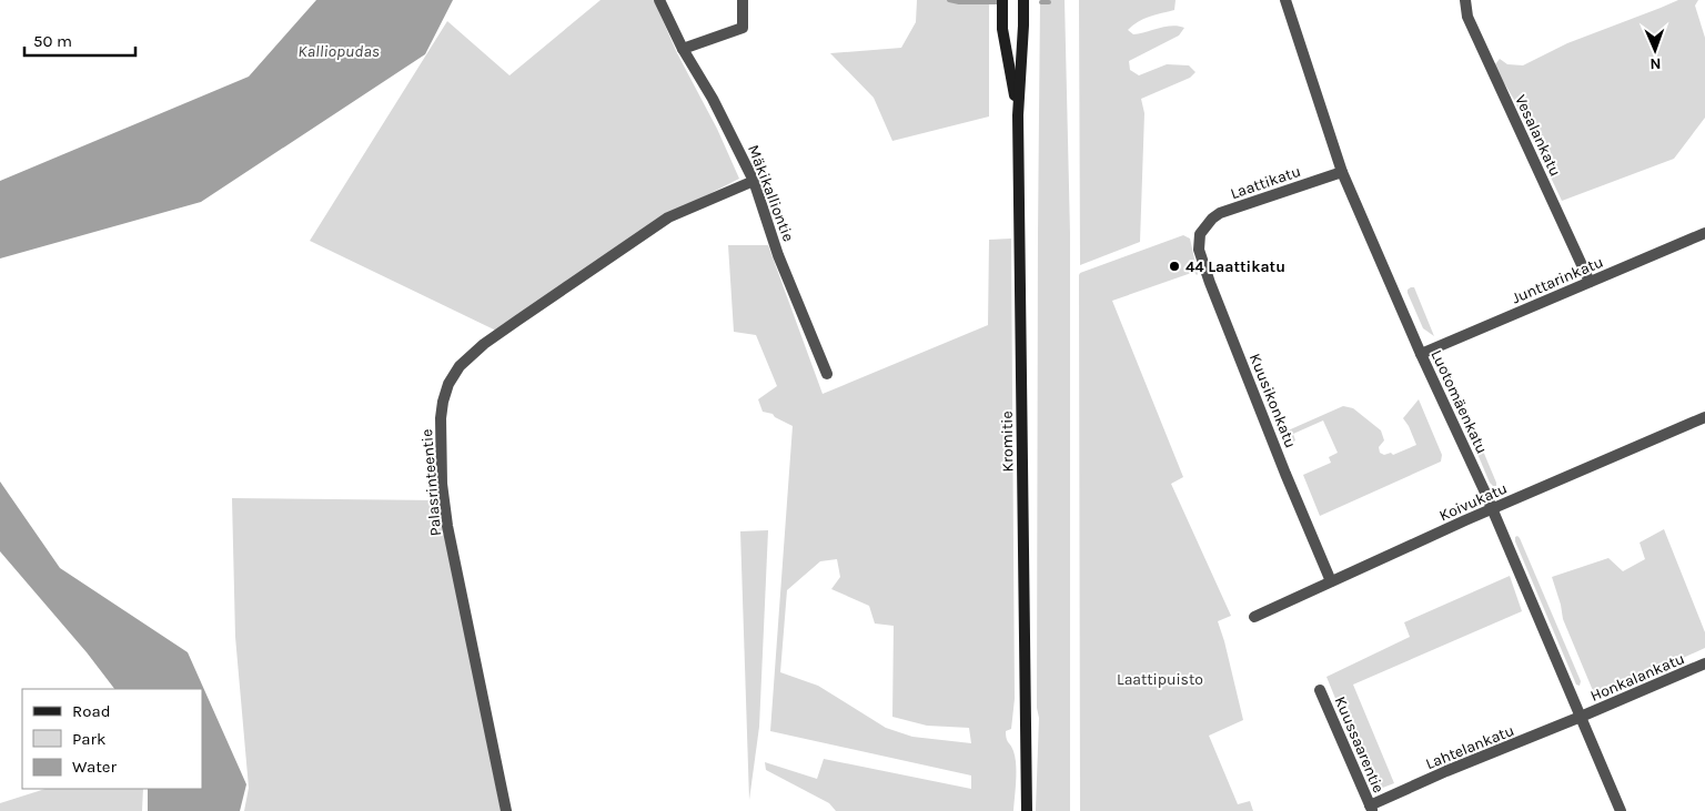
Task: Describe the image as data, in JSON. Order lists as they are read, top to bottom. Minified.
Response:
{"streets":{"main road":["Kromitie"],"street":["Vesalankatu","Laattikatu","Mäkikalliontie","Junttarinkatu","Kuusikonkatu","Luotomäenkatu","Palasrinteentie","Koivukatu","Honkalankatu","Kuussaarentie","Lahtelankatu"]},"crossings":[["Vesalankatu","Junttarinkatu"],["Laattikatu","Kuusikonkatu"],["Laattikatu","Luotomäenkatu"],["Mäkikalliontie","Palasrinteentie"],["Junttarinkatu","Luotomäenkatu"],["Kuusikonkatu","Koivukatu"],["Luotomäenkatu","Koivukatu"],["Luotomäenkatu","Honkalankatu"],["Luotomäenkatu","Lahtelankatu"],["Honkalankatu","Lahtelankatu"],["Kuussaarentie","Lahtelankatu"]],"water":["Kalliopudas"],"parks":["Laattipuisto"],"places":["44 Laattikatu"],"legend":["Road","Park","Water"],"scale_bar":"50 m","north":"bottom"}
